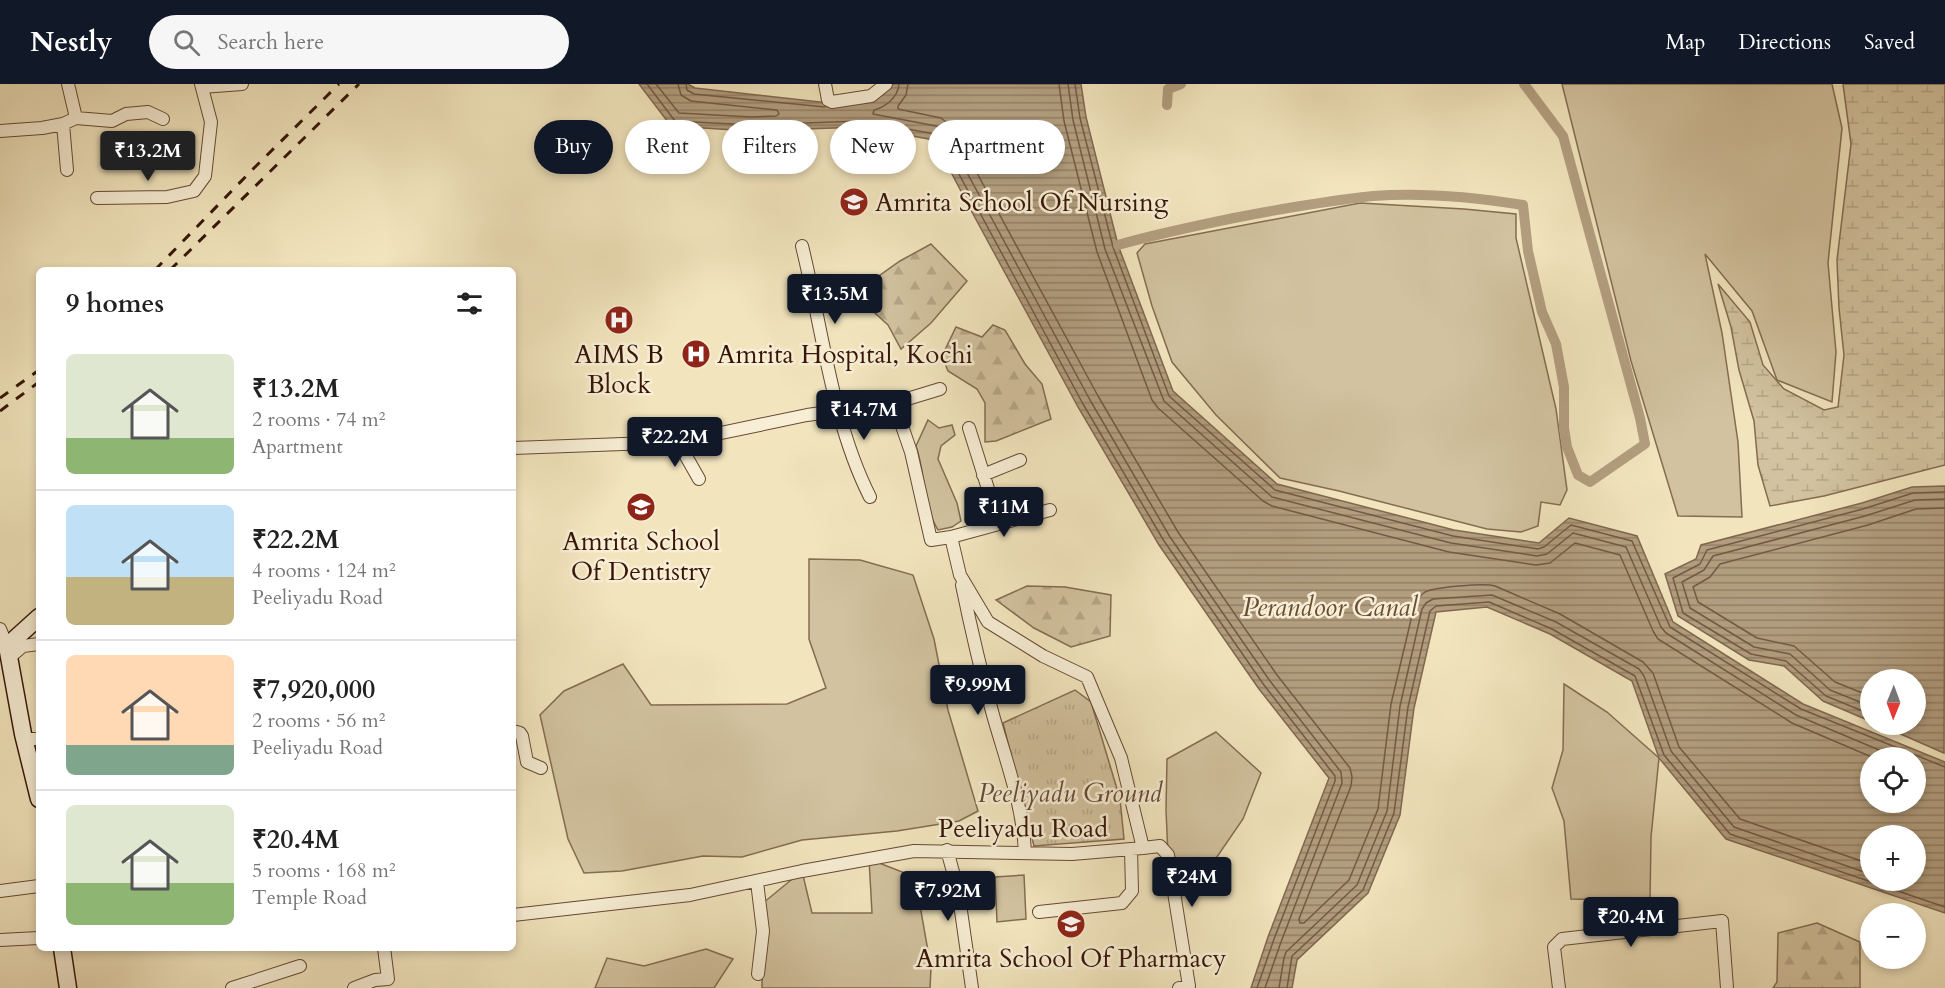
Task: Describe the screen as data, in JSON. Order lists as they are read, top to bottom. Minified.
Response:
{"streets":{"street":["Peeliyadu Road"]},"water":["Perandoor Canal"],"parks":["Peeliyadu Ground"],"places":{"school or university":["Amrita School Of Nursing","Amrita School Of Dentistry","Amrita School Of Pharmacy"],"hospital":["AIMS B Block","Amrita Hospital, Kochi"]},"north":"bottom","page":{"header":"Nestly","search":"Search here","nav":["Map","Directions","Saved"],"chip":["Buy","Rent","Filters","New","Apartment"],"price":["₹13.2M","₹13.5M","₹14.7M","₹22.2M","₹11M","₹9.99M","₹24M","₹7.92M","₹20.4M"],"heading":"9 homes","list":[{"name":"₹13.2M","note":"2 rooms · 74 m² · Apartment"},{"name":"₹22.2M","note":"4 rooms · 124 m² · Peeliyadu Road"},{"name":"₹7,920,000","note":"2 rooms · 56 m² · Peeliyadu Road"},{"name":"₹20.4M","note":"5 rooms · 168 m² · Temple Road"}],"map_buttons":["+","−"]}}
